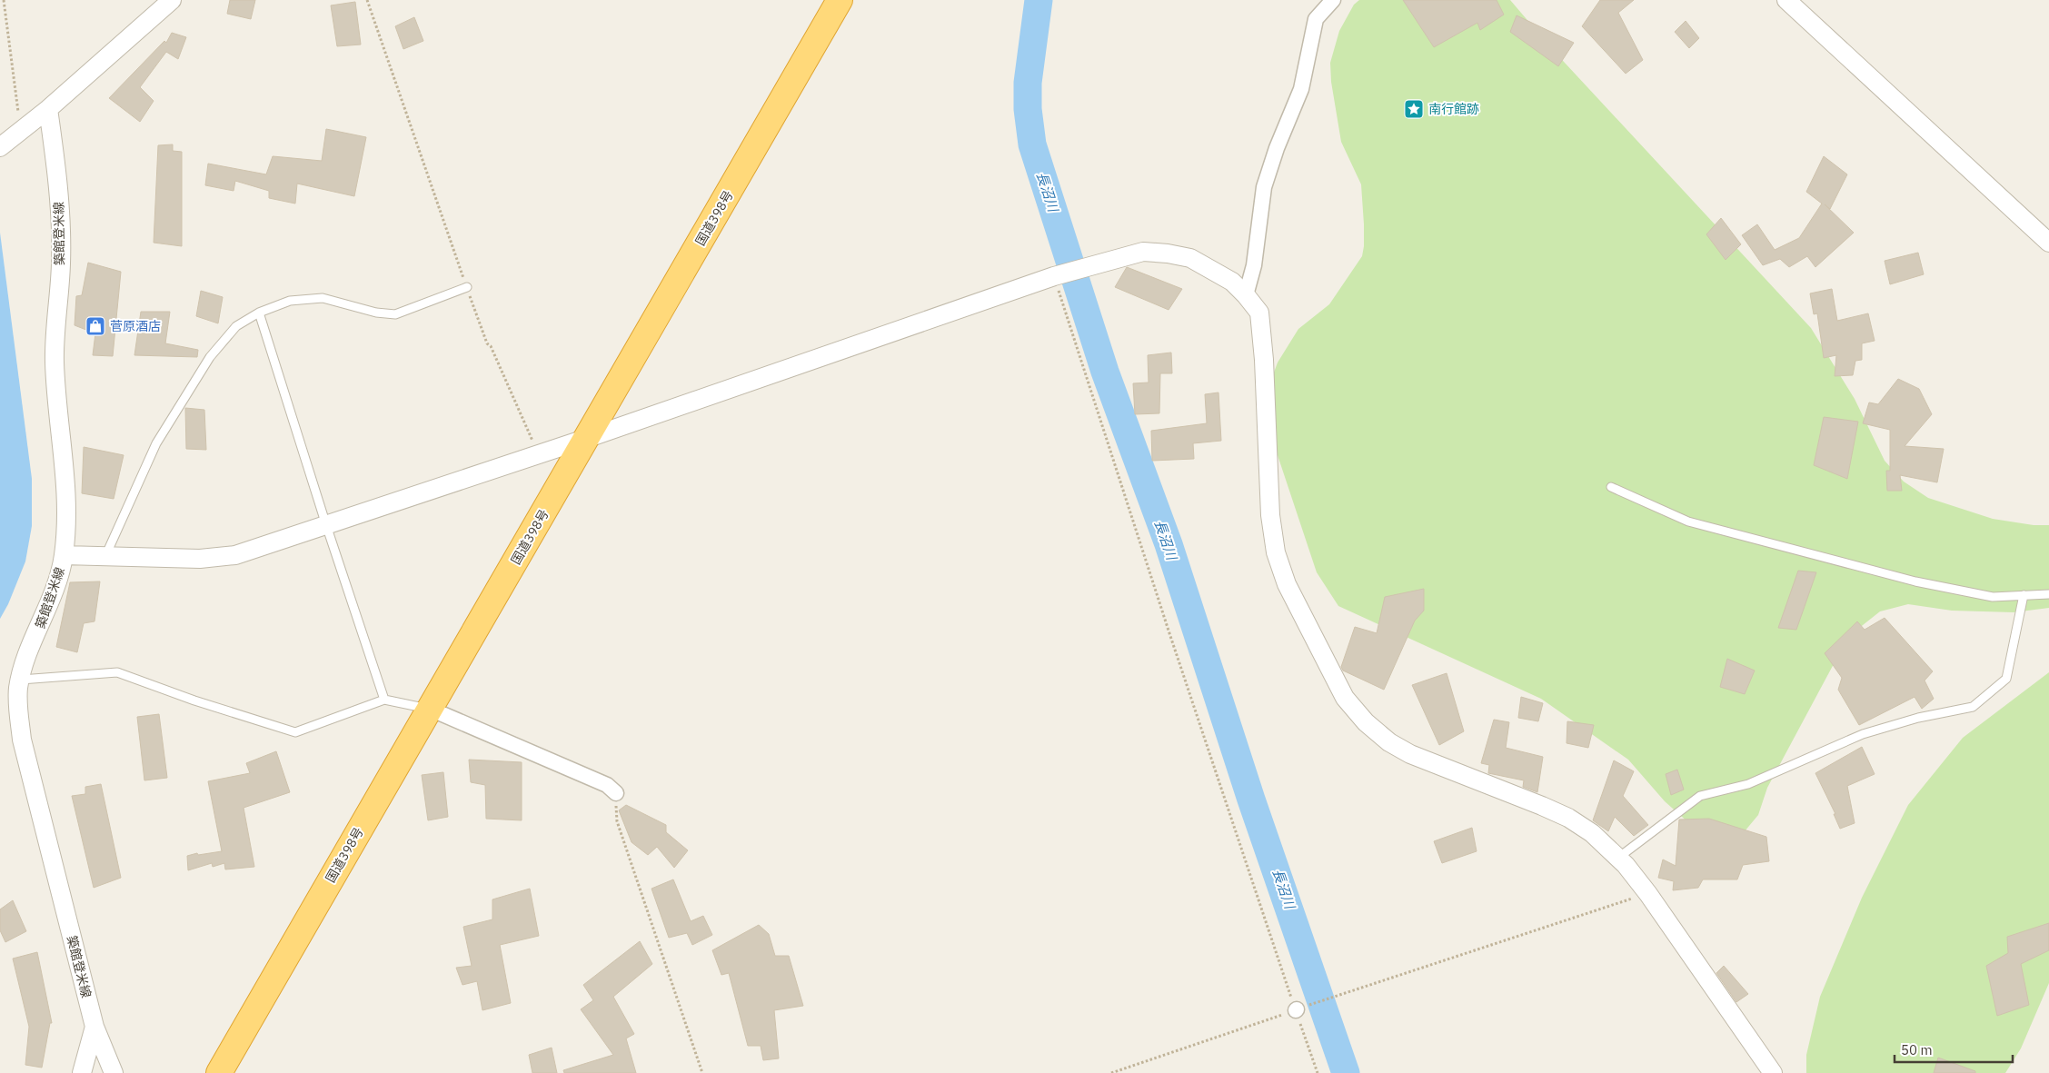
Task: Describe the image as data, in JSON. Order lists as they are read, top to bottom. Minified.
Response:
{"streets":{"highway":["国道398号"],"street":["築館登米線"]},"water":["長沼川"],"places":{"place":["南行館跡"],"shop":["菅原酒店"]},"scale_bar":"50 m"}
